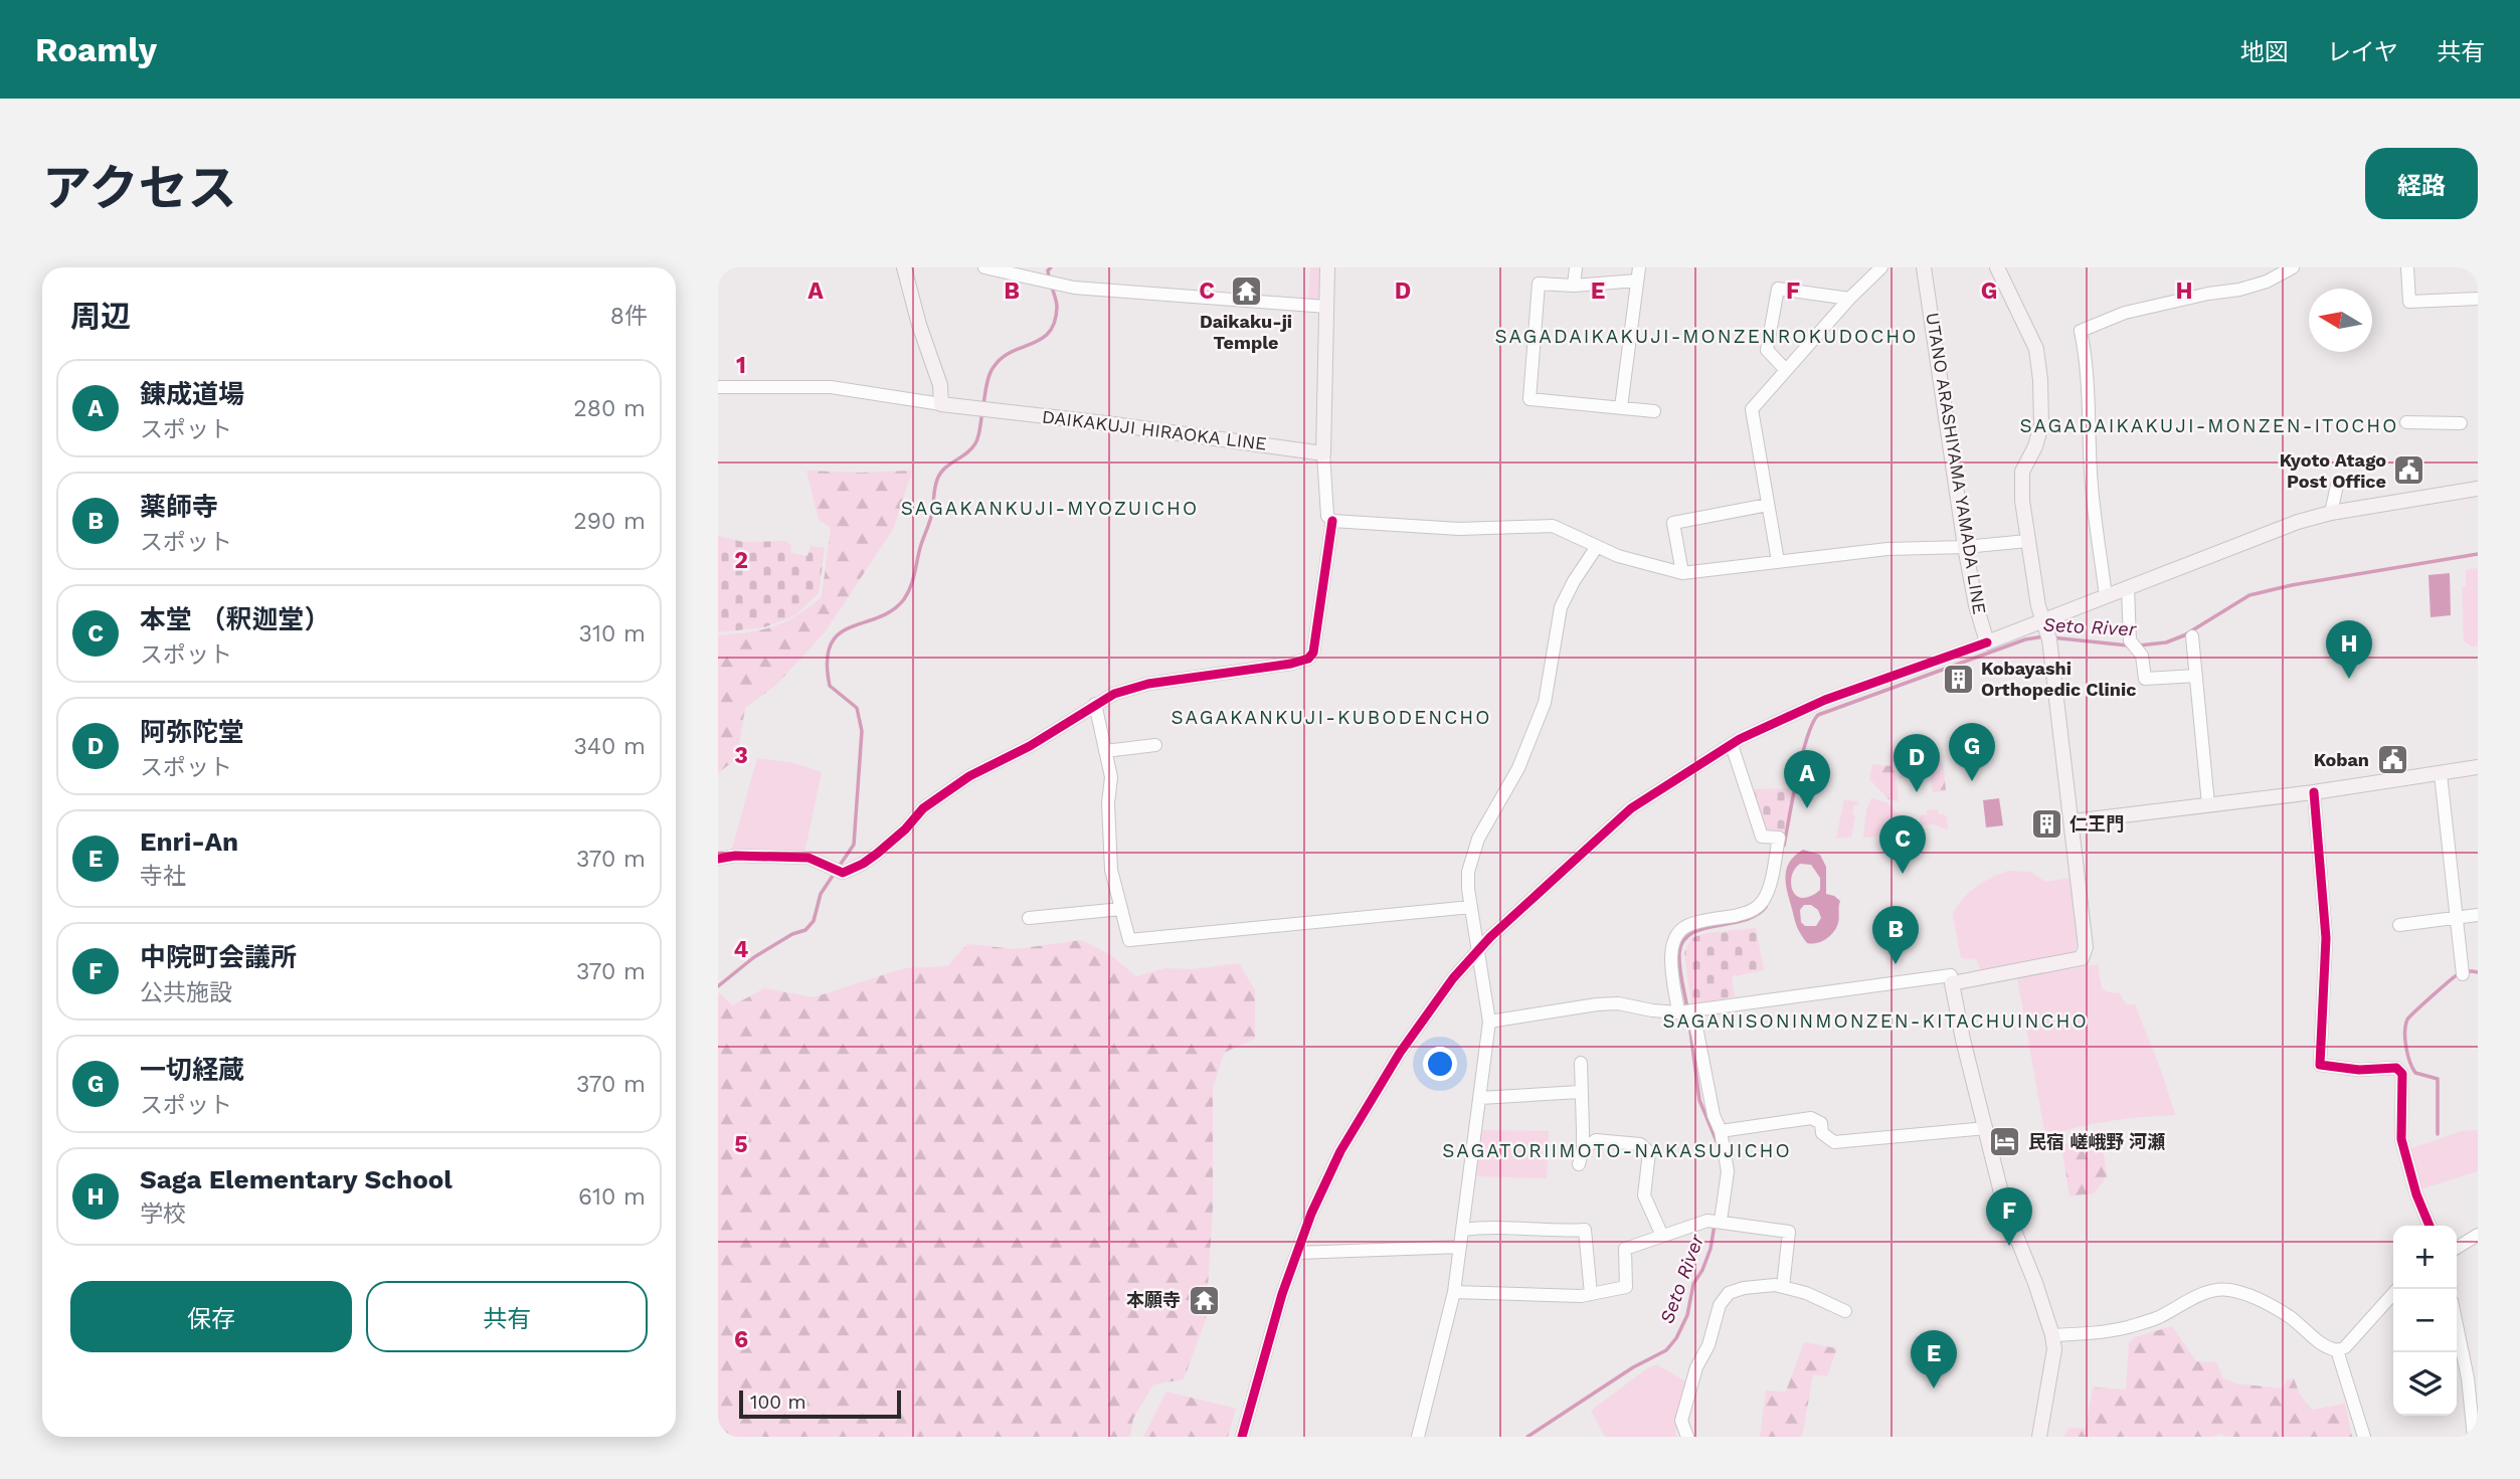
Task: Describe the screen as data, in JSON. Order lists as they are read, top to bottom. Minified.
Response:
{"streets":{"main road":["DAIKAKUJI HIRAOKA LINE","UTANO ARASHIYAMA YAMADA LINE"]},"districts":["SAGADAIKAKUJI-MONZENROKUDOCHO","SAGADAIKAKUJI-MONZEN-ITOCHO","SAGAKANKUJI-MYOZUICHO","SAGAKANKUJI-KUBODENCHO","SAGANISONINMONZEN-KITACHUINCHO","SAGATORIIMOTO-NAKASUJICHO"],"water":["Seto River"],"places":{"temple":["Daikaku-ji Temple","本願寺"],"public building":["Kyoto Atago Post Office","Koban"],"building":["Kobayashi Orthopedic Clinic","仁王門"],"hotel":["民宿 嵯峨野 河瀬"]},"scale_bar":"100 m","north":"left","page":{"header":"Roamly","nav":["地図","レイヤ","共有"],"title":"アクセス","buttons":["経路",["保存","共有"]],"heading":["周辺","8件"],"list":[{"mark":"A","name":"錬成道場","note":"スポット","value":"280 m"},{"mark":"B","name":"薬師寺","note":"スポット","value":"290 m"},{"mark":"C","name":"本堂 （釈迦堂）","note":"スポット","value":"310 m"},{"mark":"D","name":"阿弥陀堂","note":"スポット","value":"340 m"},{"mark":"E","name":"Enri-An","note":"寺社","value":"370 m"},{"mark":"F","name":"中院町会議所","note":"公共施設","value":"370 m"},{"mark":"G","name":"一切経蔵","note":"スポット","value":"370 m"},{"mark":"H","name":"Saga Elementary School","note":"学校","value":"610 m"}],"pins":["H","G","D","A","C","B","F","E"],"map_buttons":["+","−"],"scale":"100 m"},"grid":{"columns":["A","B","C","D","E","F","G","H"],"rows":["1","2","3","4","5","6"]}}
